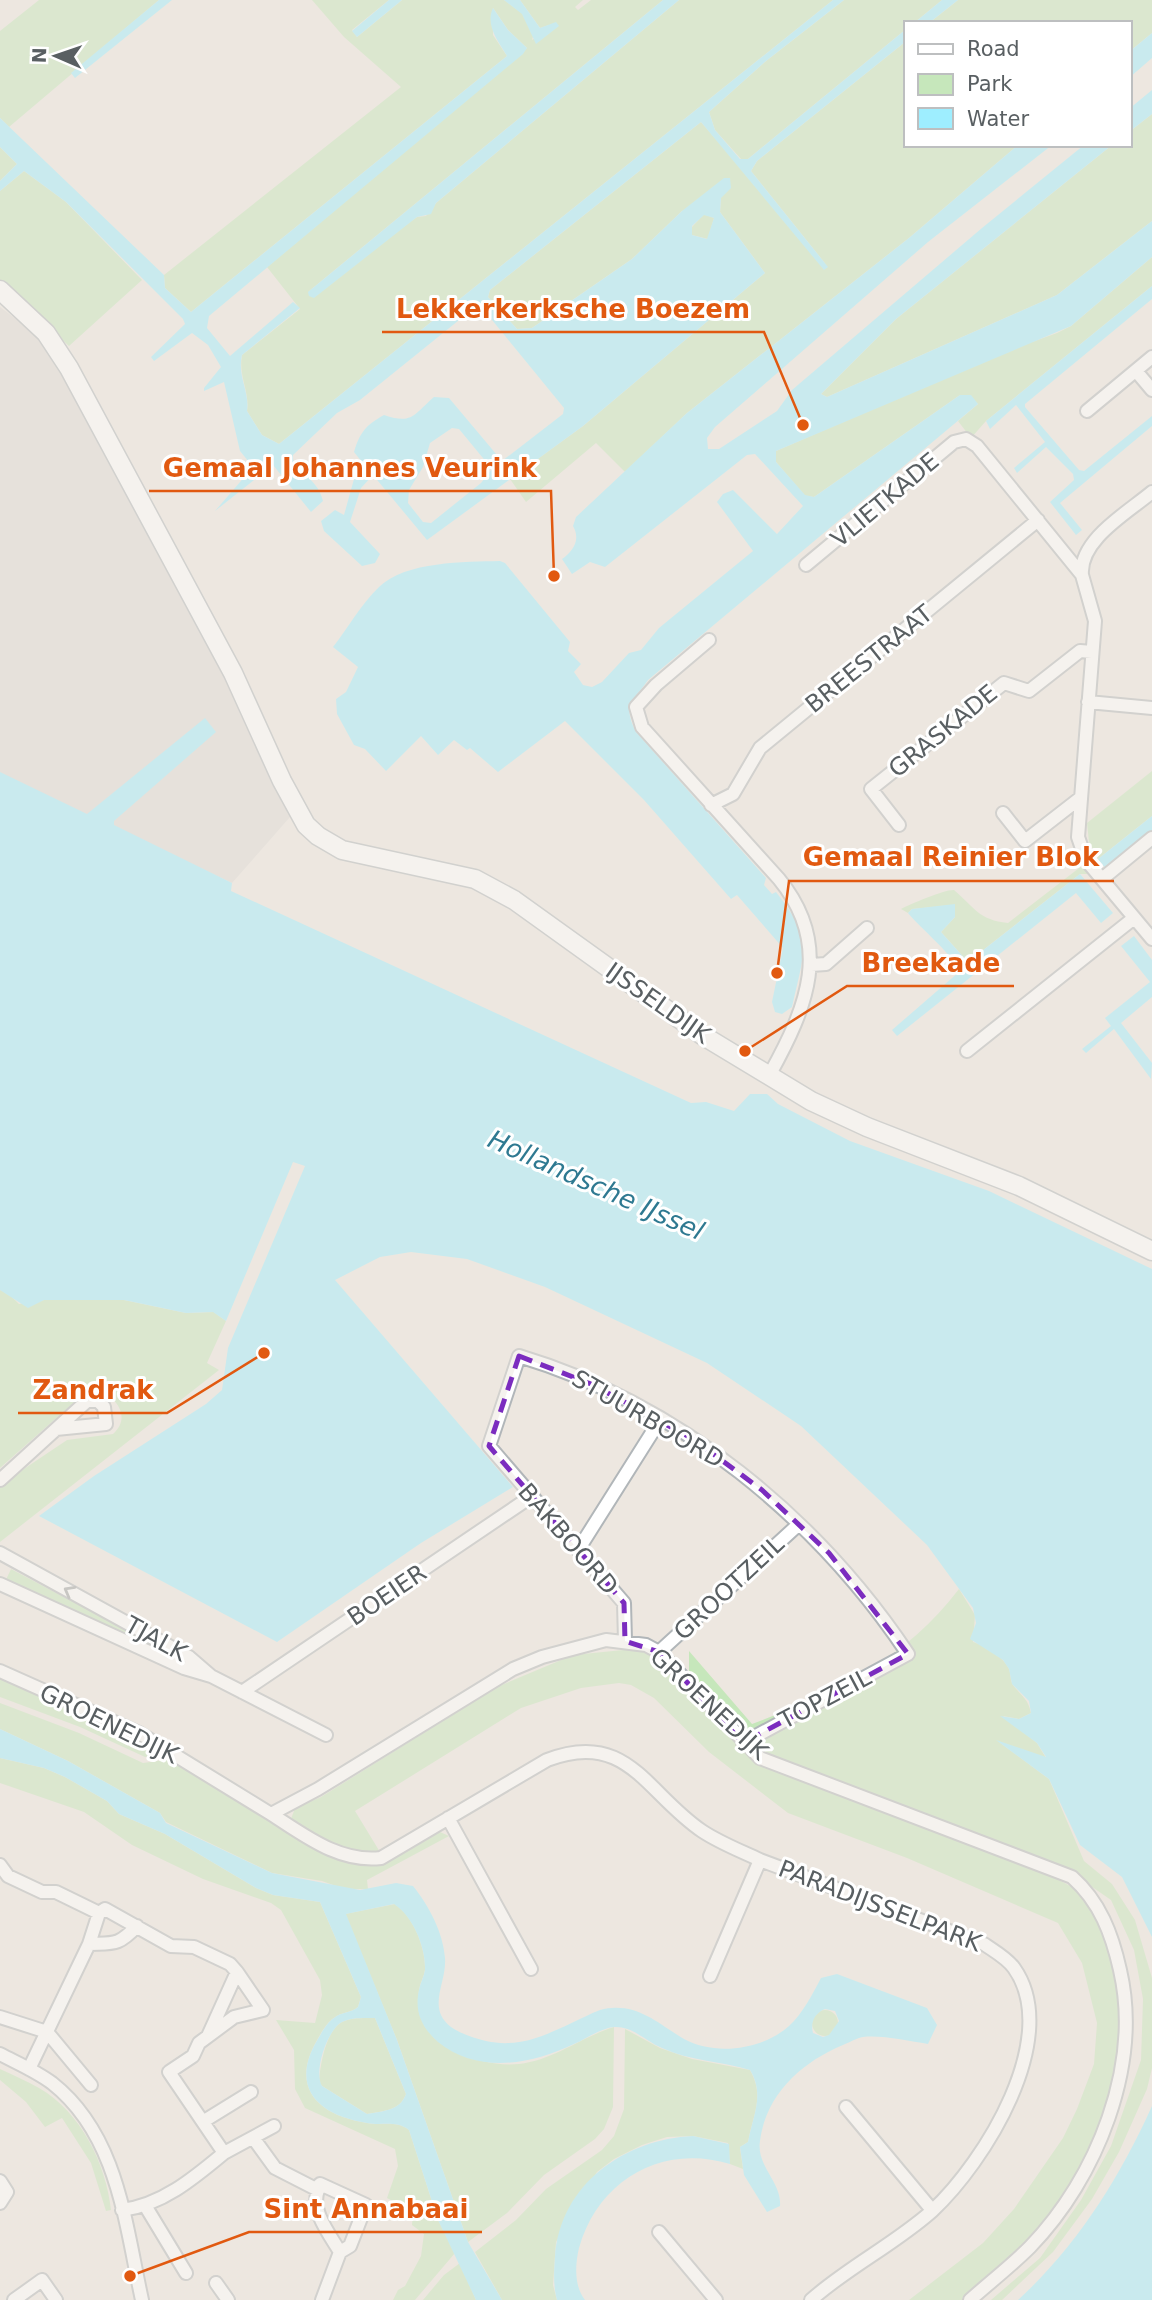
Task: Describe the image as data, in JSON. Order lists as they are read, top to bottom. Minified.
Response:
{"streets":{"street":["VLIETKADE","BREESTRAAT","GRASKADE","IJSSELDIJK","STUURBOORD","BAKBOORD","GROOTZEIL","BOEIER","TJALK","TOPZEIL","GROENEDIJK","PARADIJSSELPARK"]},"crossings":[["VLIETKADE","BREESTRAAT"],["STUURBOORD","BAKBOORD"],["STUURBOORD","GROOTZEIL"],["STUURBOORD","TOPZEIL"],["BAKBOORD","BOEIER"],["BAKBOORD","GROENEDIJK"],["GROOTZEIL","GROENEDIJK"],["BOEIER","TJALK"],["TOPZEIL","GROENEDIJK"],["GROENEDIJK","PARADIJSSELPARK"]],"water":["Hollandsche IJssel"],"places":["Lekkerkerksche Boezem","Gemaal Johannes Veurink","Gemaal Reinier Blok","Breekade","Zandrak","Sint Annabaai"],"legend":["Road","Park","Water"],"north":"left"}
